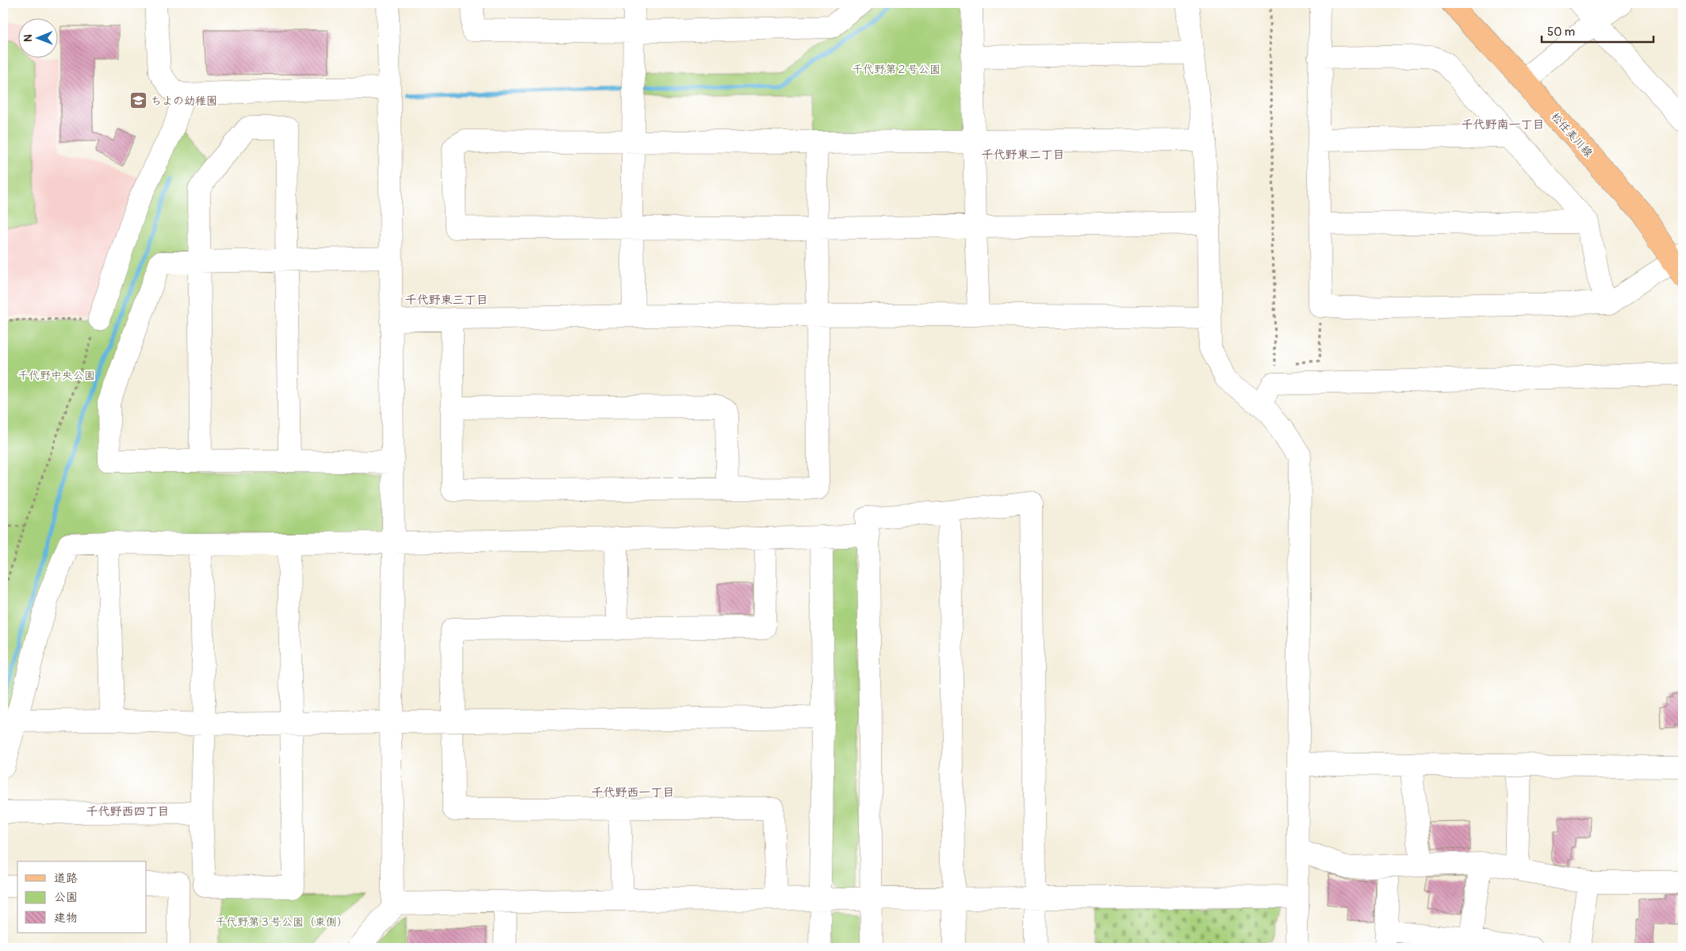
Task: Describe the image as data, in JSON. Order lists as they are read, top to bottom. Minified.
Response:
{"streets":{"main road":["松任美川線"]},"districts":["千代野南一丁目","千代野東二丁目","千代野東三丁目","千代野西一丁目","千代野西四丁目"],"parks":["千代野第２号公園","千代野中央公園","千代野第３号公園（東側）"],"places":{"school or university":["ちよの幼稚園"]},"legend":["道路","公園","建物"],"scale_bar":"50 m","north":"left"}
